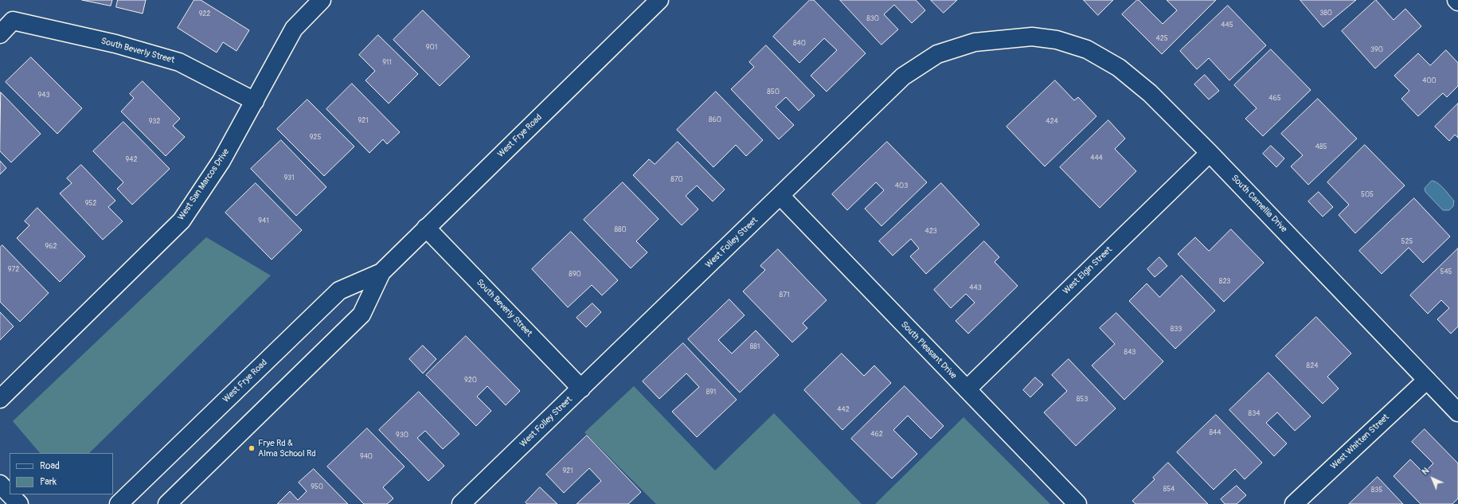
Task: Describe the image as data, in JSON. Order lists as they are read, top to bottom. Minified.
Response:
{"streets":{"street":["South Beverly Street","West Frye Road","West San Marcos Drive","South Camellia Drive","West Folley Street","West Elgin Street","South Pleasant Drive","West Whitten Street"]},"crossings":[["South Beverly Street","West Frye Road"],["South Beverly Street","West San Marcos Drive"],["South Beverly Street","West Folley Street"],["South Camellia Drive","West Folley Street"],["South Camellia Drive","West Elgin Street"],["South Camellia Drive","West Whitten Street"],["West Folley Street","South Pleasant Drive"],["West Elgin Street","South Pleasant Drive"]],"places":["Frye Rd & Alma School Rd"],"house_numbers":["380","922","830","445","425","840","901","390","911","400","850","943","465","860","921","932","424","925","485","444","942","931","870","403","505","952","941","880","423","525","962","972","545","890","823","443","871","833","881","843","824","920","891","853","442","834","844","462","930","940","921","950","854","835"],"legend":["Road","Park"],"north":"top left"}
